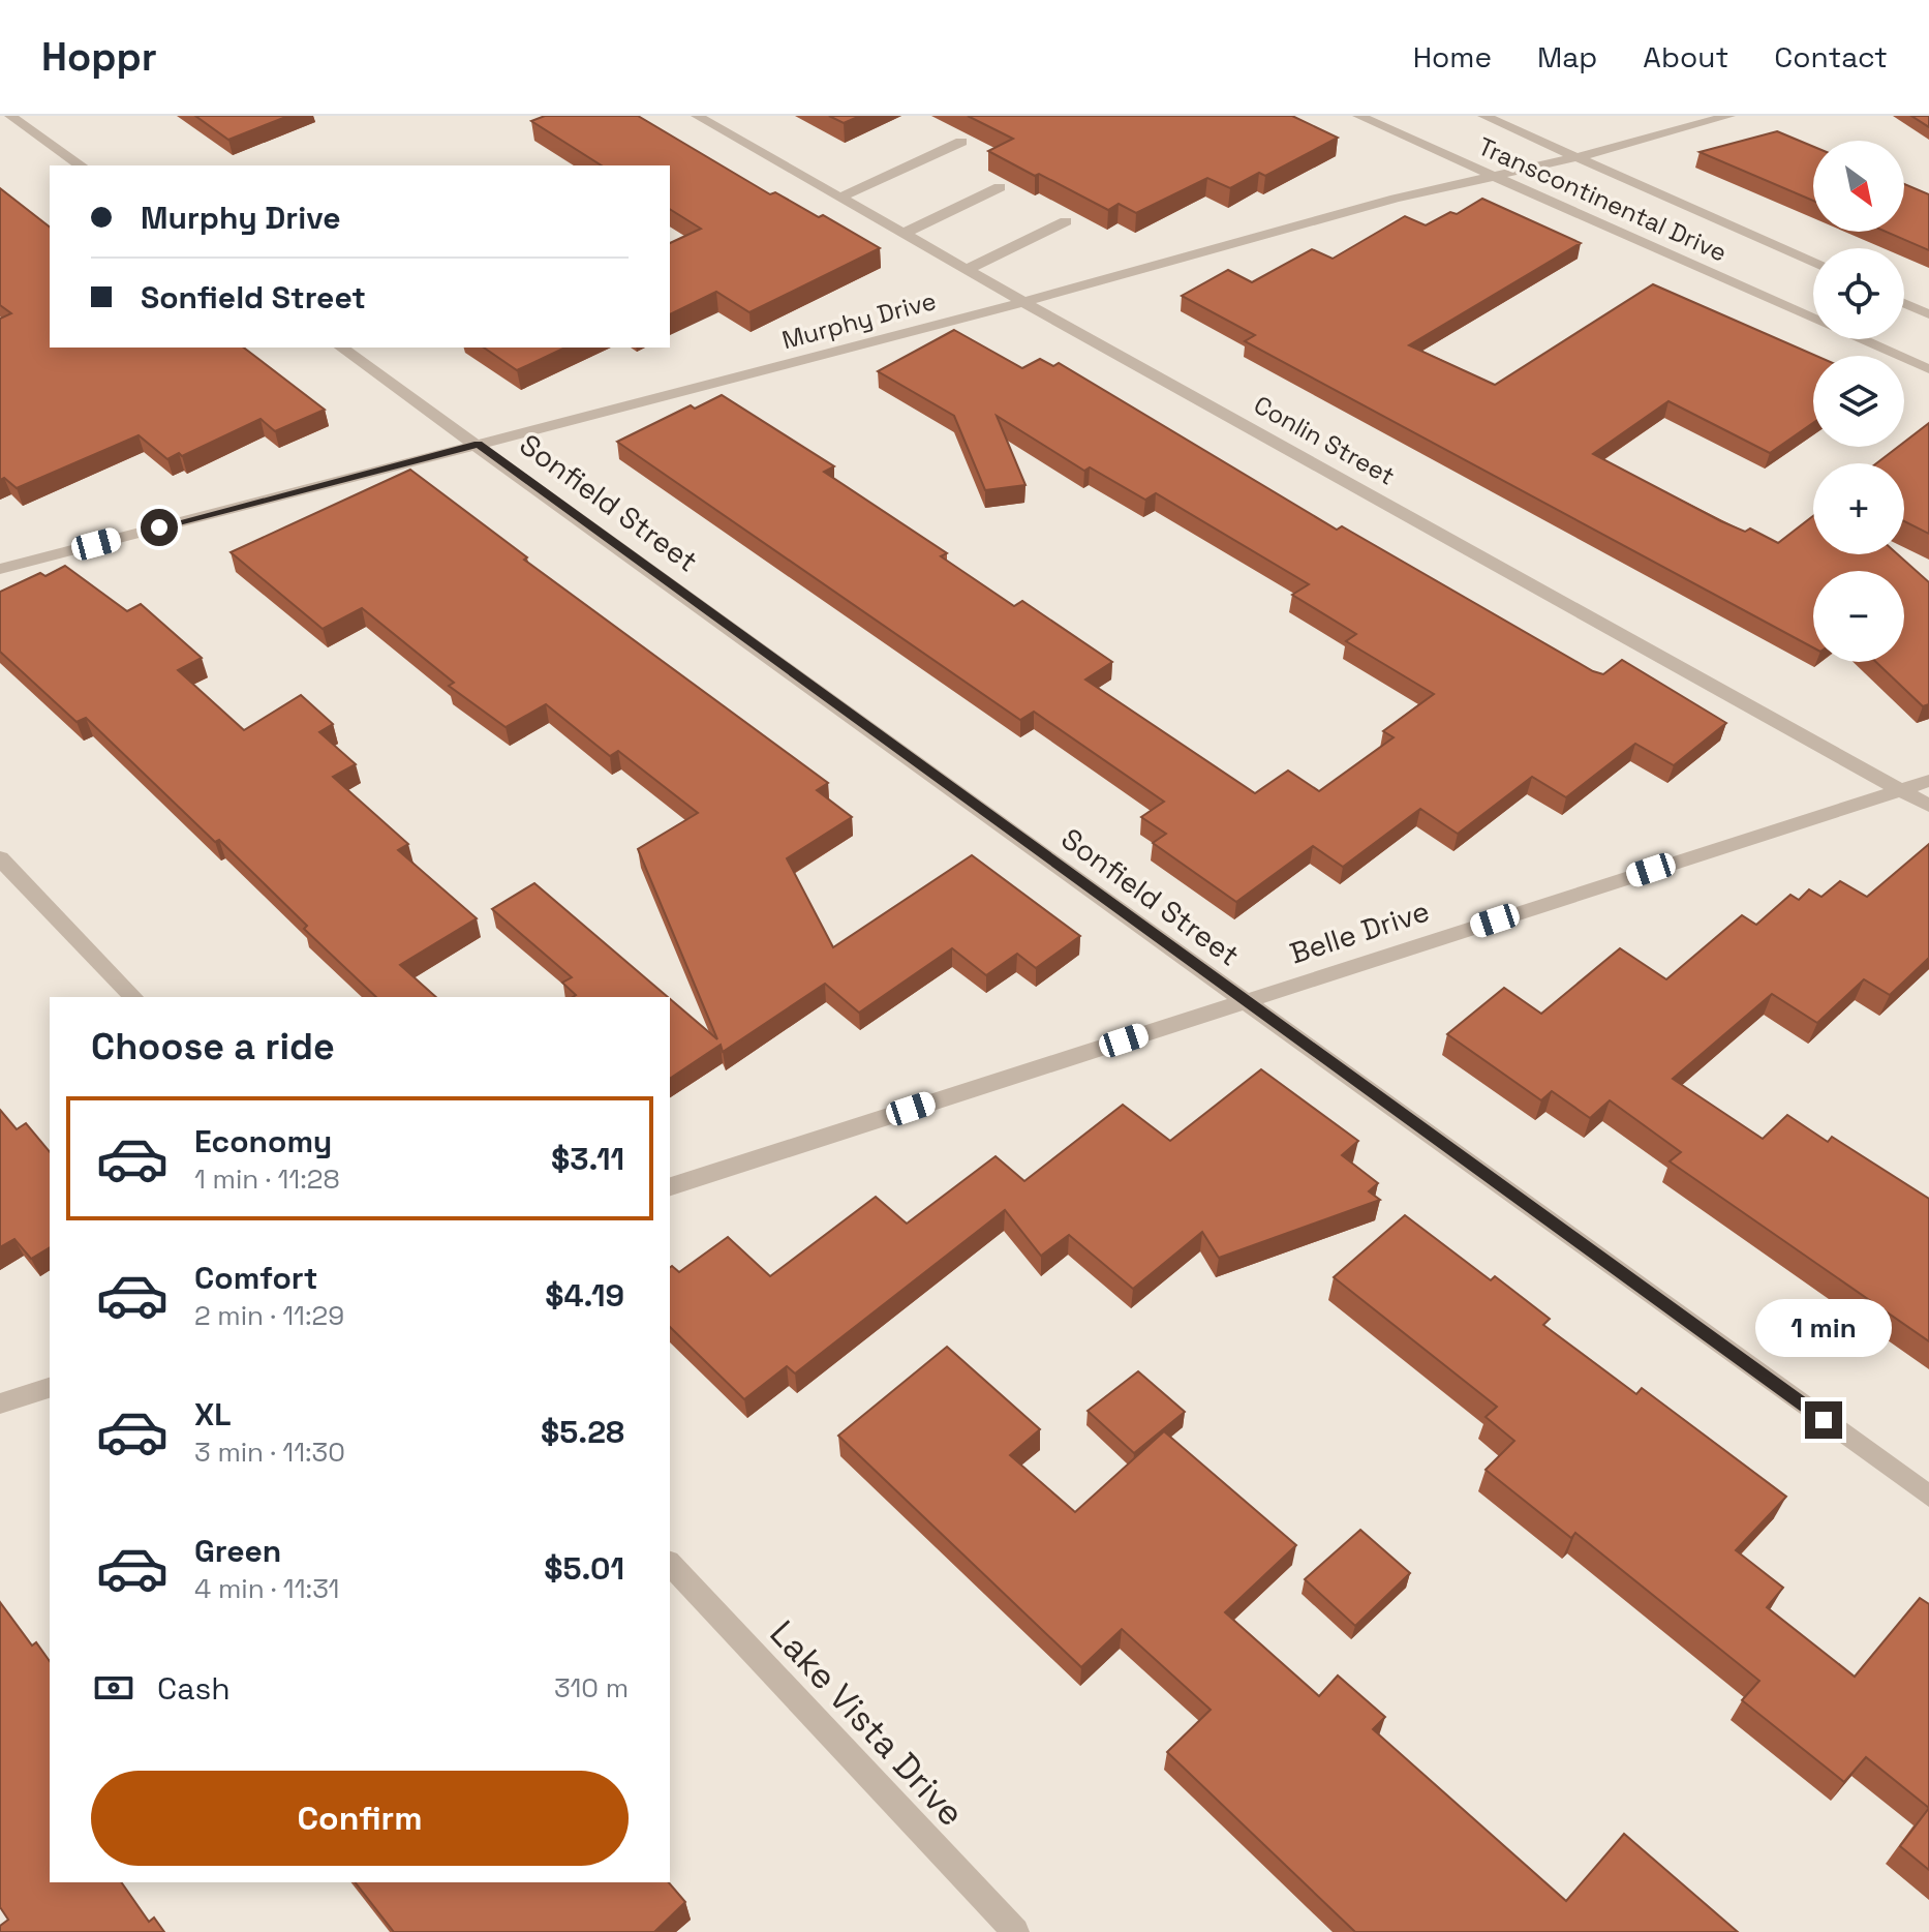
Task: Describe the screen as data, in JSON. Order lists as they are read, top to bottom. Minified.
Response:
{"streets":{"street":["Transcontinental Drive","Murphy Drive","Conlin Street","Sonfield Street","Belle Drive","Lake Vista Drive"]},"crossings":[["Transcontinental Drive","Murphy Drive"],["Murphy Drive","Conlin Street"],["Murphy Drive","Sonfield Street"],["Conlin Street","Belle Drive"],["Sonfield Street","Belle Drive"]],"north":"bottom right","page":{"header":"Hoppr","nav":["Home","Map","About","Contact"],"map_buttons":["+","−"],"banner":["Murphy Drive","Sonfield Street"],"heading":"Choose a ride","list":[{"name":"Economy","note":"1 min · 11:28","value":"$3.11"},{"name":"Comfort","note":"2 min · 11:29","value":"$4.19"},{"name":"XL","note":"3 min · 11:30","value":"$5.28"},{"name":"Green","note":"4 min · 11:31","value":"$5.01"}],"bubble":"1 min","pay":["Cash","310 m"],"buttons":"Confirm"}}
